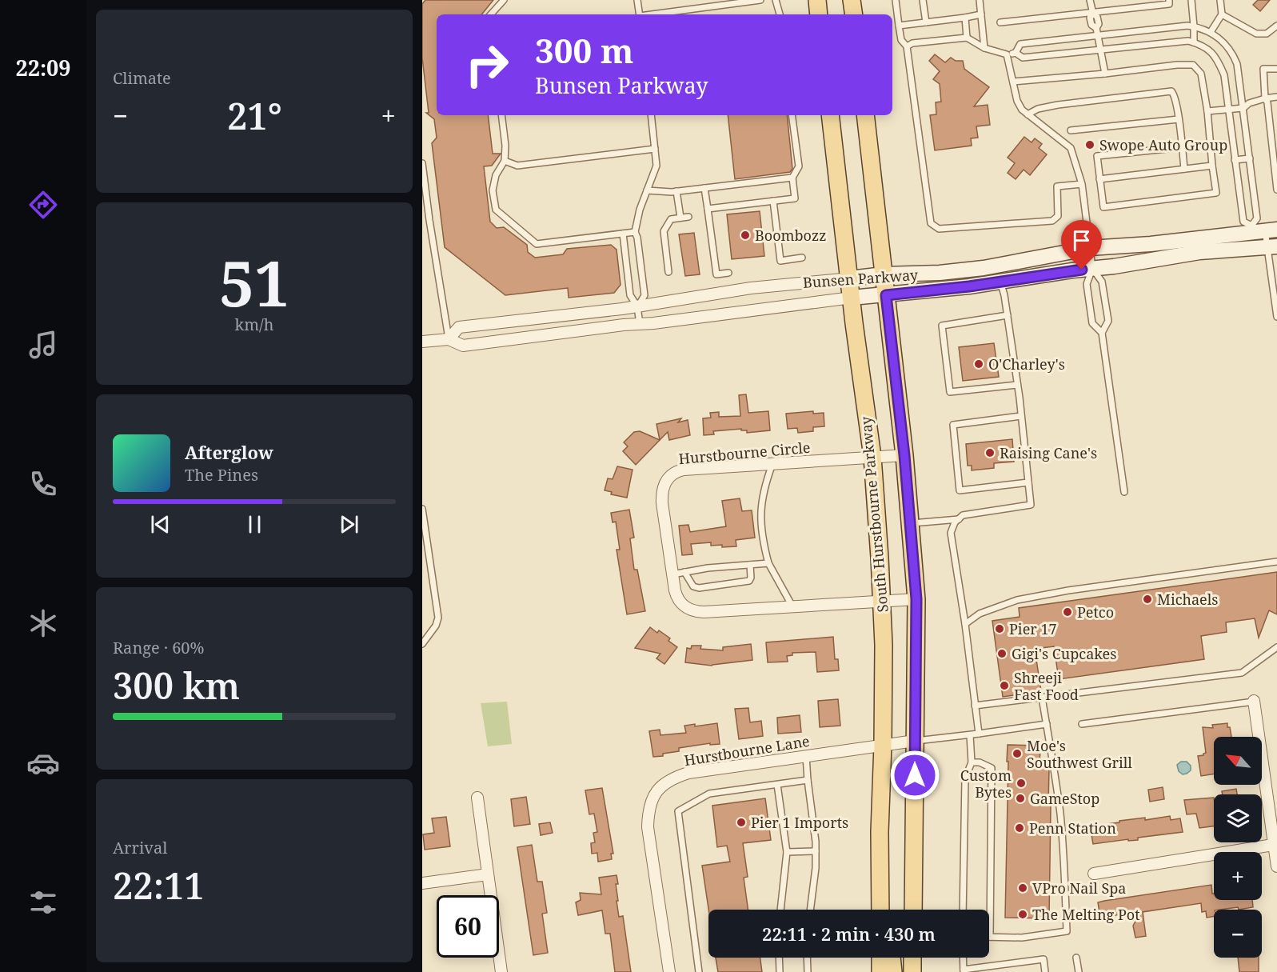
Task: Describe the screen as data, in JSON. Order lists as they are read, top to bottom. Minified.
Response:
{"streets":{"main road":["South Hurstbourne Parkway"],"street":["Bunsen Parkway","Hurstbourne Circle","Hurstbourne Lane"]},"crossings":[["Bunsen Parkway","South Hurstbourne Parkway"],["Hurstbourne Circle","South Hurstbourne Parkway"],["South Hurstbourne Parkway","Hurstbourne Lane"]],"places":["Swope Auto Group","Boombozz","O'Charley's","Raising Cane's","Michaels","Petco","Pier 17","Gigi's Cupcakes","Shreeji Fast Food","Moe's Southwest Grill","Custom Bytes","GameStop","Pier 1 Imports","Penn Station","VPro Nail Spa","The Melting Pot"],"north":"top left","page":{"tabs":"22:09","tile":["Climate",["51","km/h"],["Range · 60%","300 km"],["Arrival","22:11"]],"turn":["300 m","Bunsen Parkway"],"heat":["−","21°","+"],"song":["Afterglow","The Pines"],"map_buttons":["+","−"],"limit":"60","trip":"22:11 · 2 min · 430 m"}}
